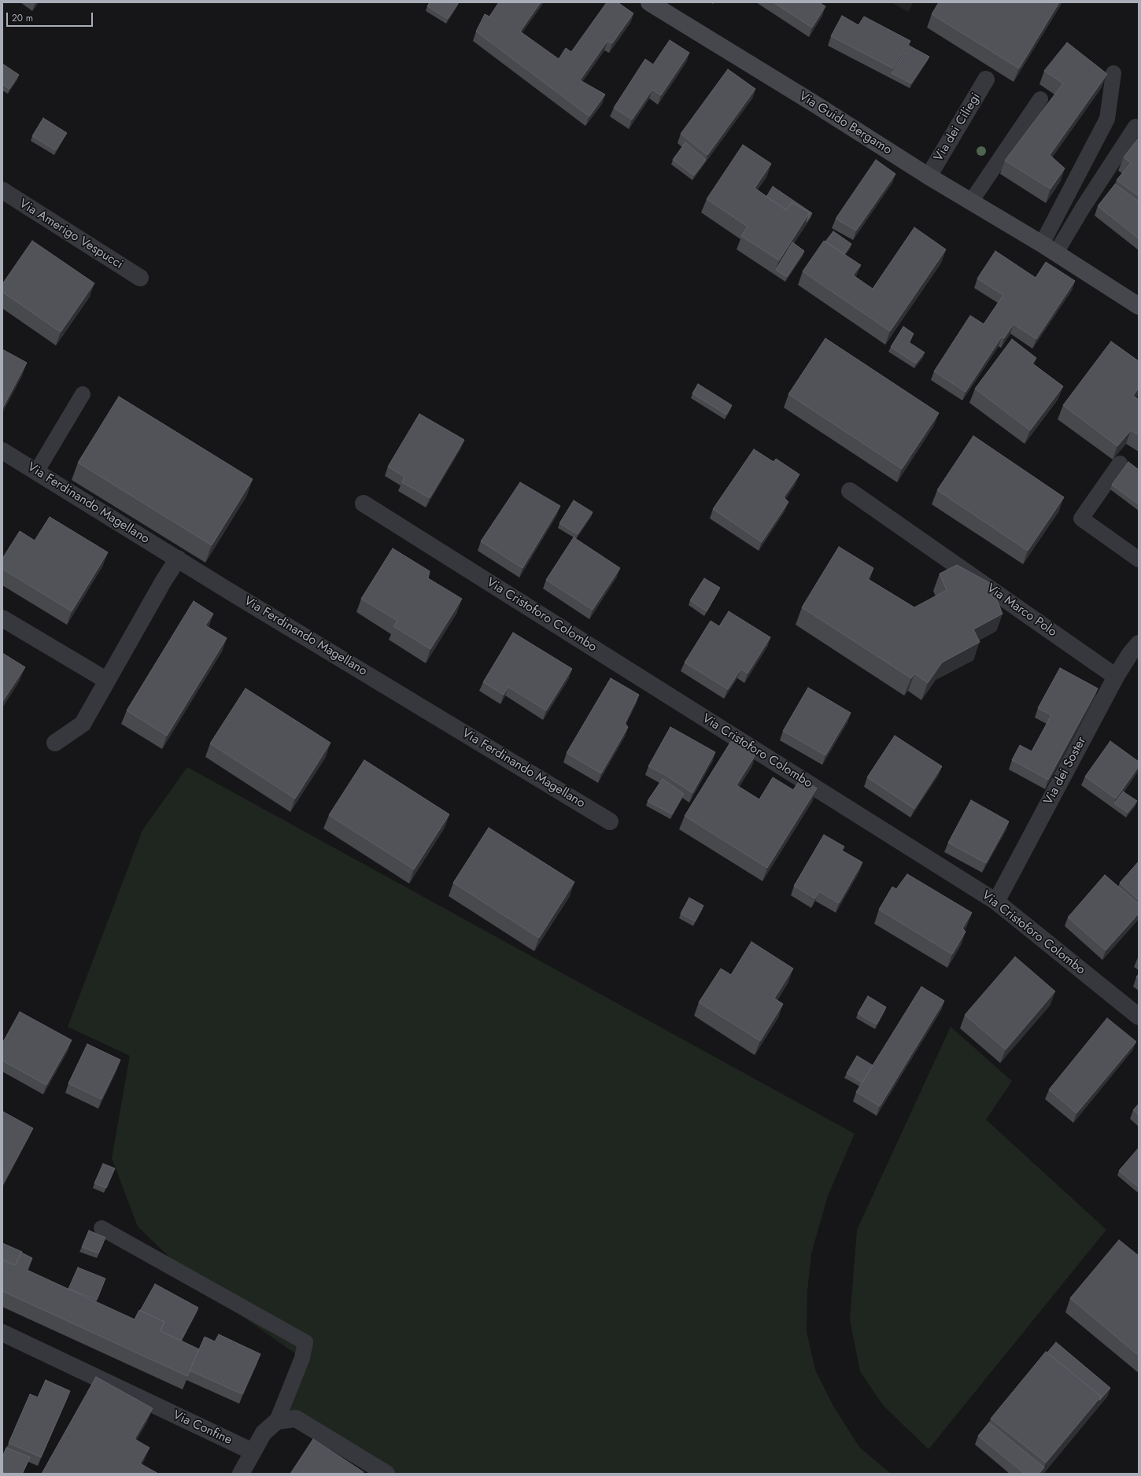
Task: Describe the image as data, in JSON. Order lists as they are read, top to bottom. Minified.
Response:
{"streets":{"main road":["Via Guido Bergamo"],"street":["Via dei Ciliegi","Via Amerigo Vespucci","Via Ferdinando Magellano","Via Marco Polo","Via Cristoforo Colombo","Via dei Soster","Via Confine"]},"crossings":[["Via Guido Bergamo","Via dei Ciliegi"],["Via Marco Polo","Via dei Soster"],["Via Cristoforo Colombo","Via dei Soster"]],"scale_bar":"20 m"}
